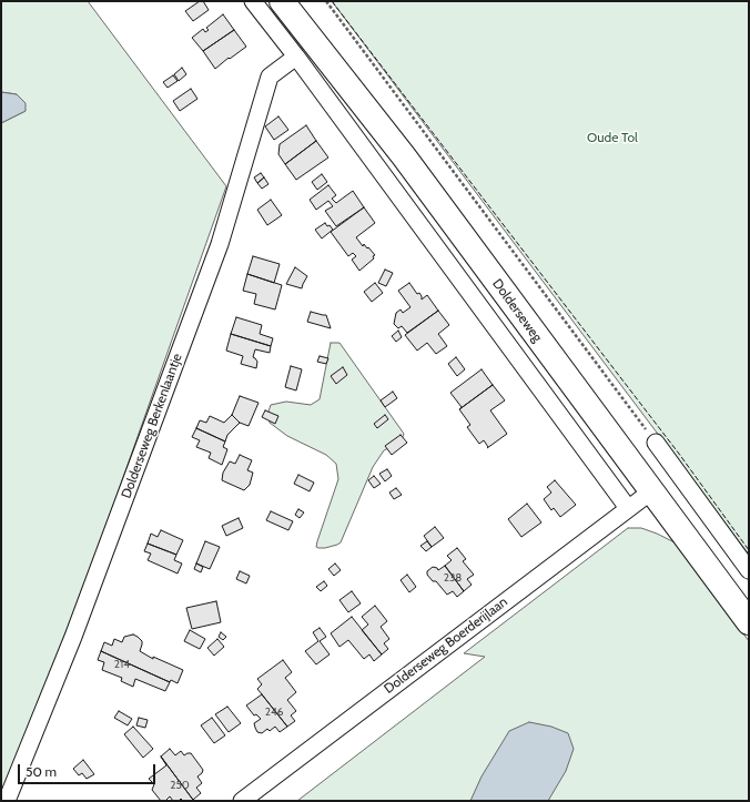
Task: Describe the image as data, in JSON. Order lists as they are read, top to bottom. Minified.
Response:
{"streets":{"main road":["Dolderseweg"],"street":["Dolderseweg Berkenlaantje","Dolderseweg Boerderijlaan"]},"crossings":[["Dolderseweg","Dolderseweg Boerderijlaan"]],"parks":["Oude Tol"],"house_numbers":["238","214","246","250"],"scale_bar":"50 m"}
